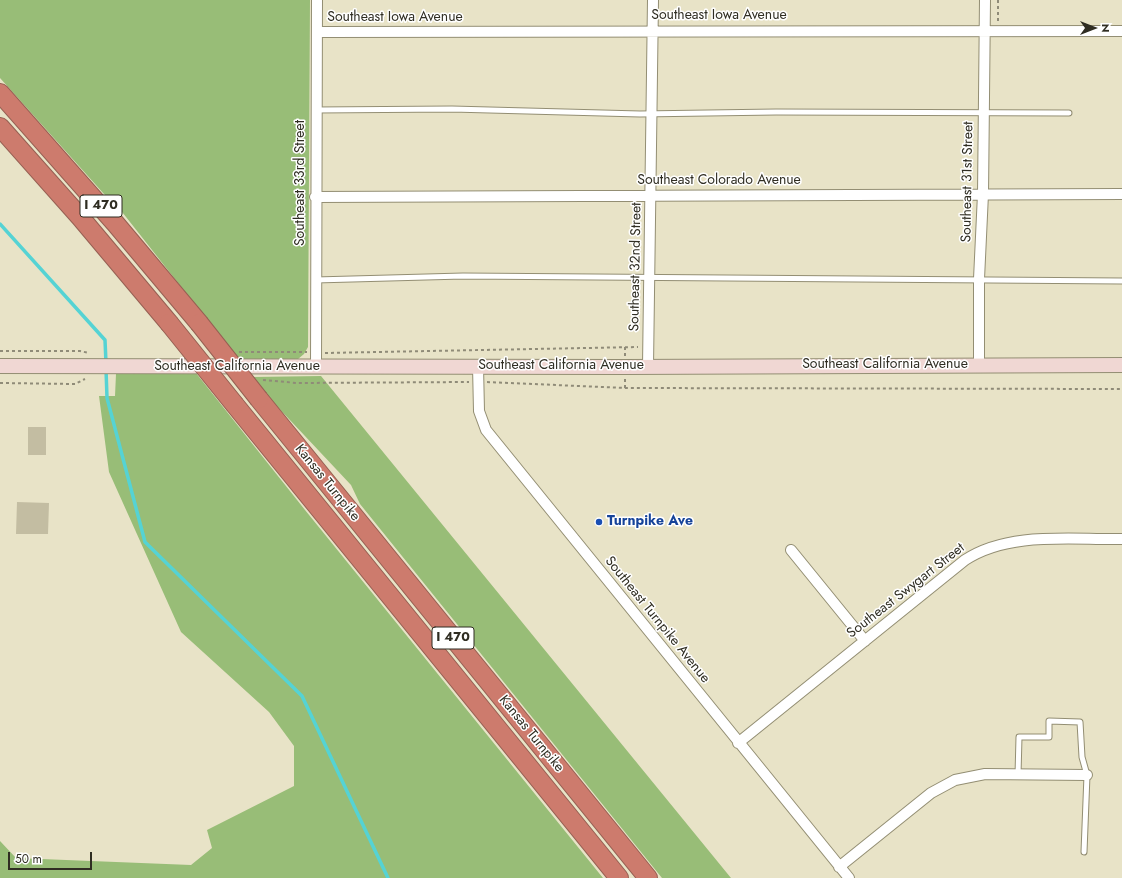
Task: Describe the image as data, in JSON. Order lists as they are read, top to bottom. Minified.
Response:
{"streets":{"highway":["I 470","Kansas Turnpike"],"main road":["Southeast California Avenue"],"street":["Southeast Iowa Avenue","Southeast Colorado Avenue","Southeast 31st Street","Southeast 33rd Street","Southeast 32nd Street","Southeast Swygart Street","Southeast Turnpike Avenue"]},"crossings":[["Southeast Iowa Avenue","Southeast 31st Street"],["Southeast Iowa Avenue","Southeast 33rd Street"],["Southeast Iowa Avenue","Southeast 32nd Street"],["Southeast Colorado Avenue","Southeast 31st Street"],["Southeast Colorado Avenue","Southeast 33rd Street"],["Southeast Colorado Avenue","Southeast 32nd Street"],["Southeast 31st Street","Southeast California Avenue"],["Southeast 33rd Street","Southeast California Avenue"],["Southeast 32nd Street","Southeast California Avenue"],["Southeast California Avenue","Southeast Turnpike Avenue"],["Southeast Swygart Street","Southeast Turnpike Avenue"]],"places":["Turnpike Ave"],"scale_bar":"50 m","north":"right"}
